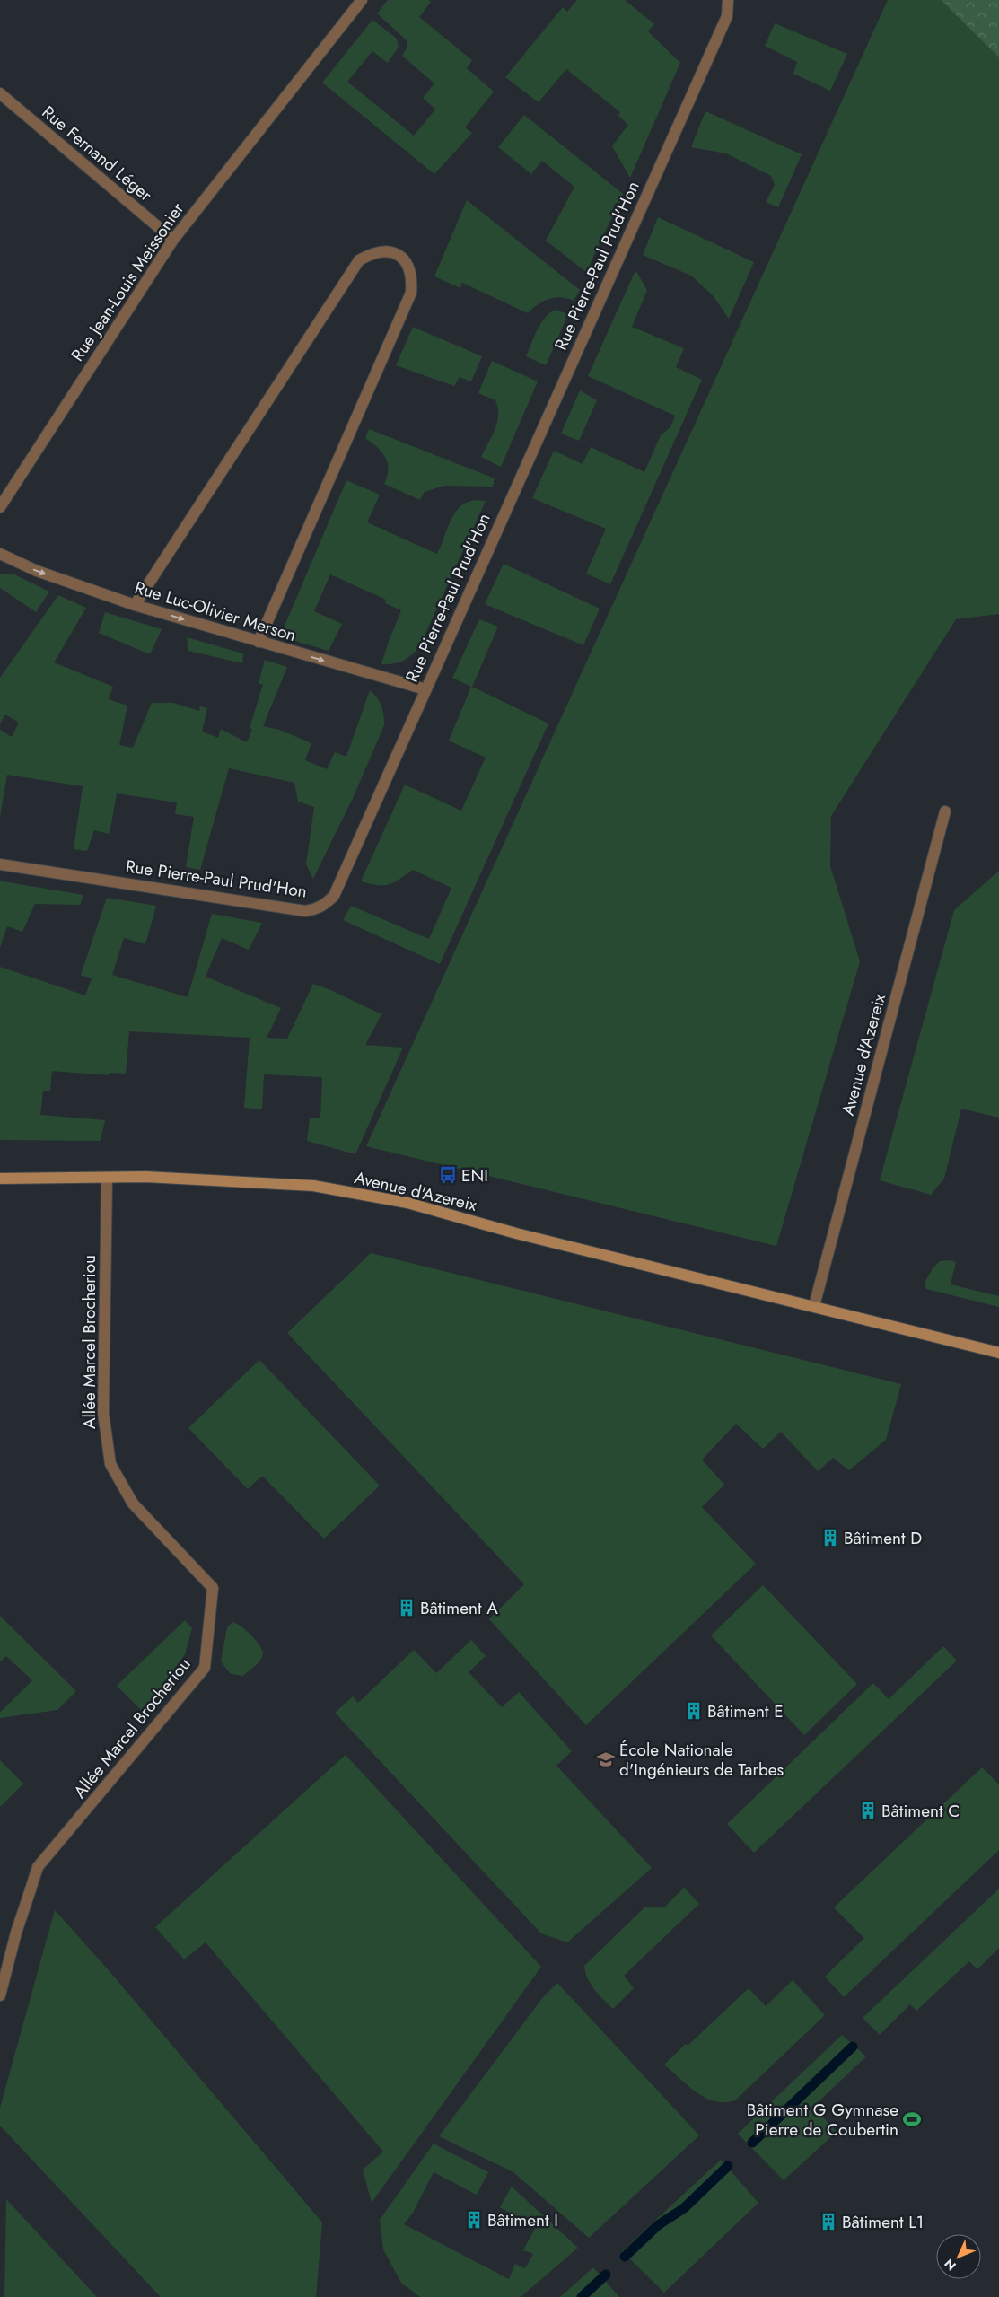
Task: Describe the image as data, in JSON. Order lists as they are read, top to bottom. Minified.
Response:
{"streets":{"main road":["Avenue d'Azereix"],"street":["Rue Fernand Léger","Rue Pierre-Paul Prud'Hon","Rue Jean-Louis Meissonier","Rue Luc-Olivier Merson","Allée Marcel Brocheriou"]},"crossings":[["Rue Fernand Léger","Rue Jean-Louis Meissonier"],["Rue Pierre-Paul Prud'Hon","Rue Luc-Olivier Merson"],["Avenue d'Azereix","Allée Marcel Brocheriou"]],"one_way":["Rue Luc-Olivier Merson"],"places":{"bus stop":["ENI"],"building":["Bâtiment D","Bâtiment A","Bâtiment E","Bâtiment C","Bâtiment I","Bâtiment L1"],"school or university":["École Nationale d'Ingénieurs de Tarbes"],"sports":["Bâtiment G Gymnase Pierre de Coubertin"]},"north":"bottom left"}
